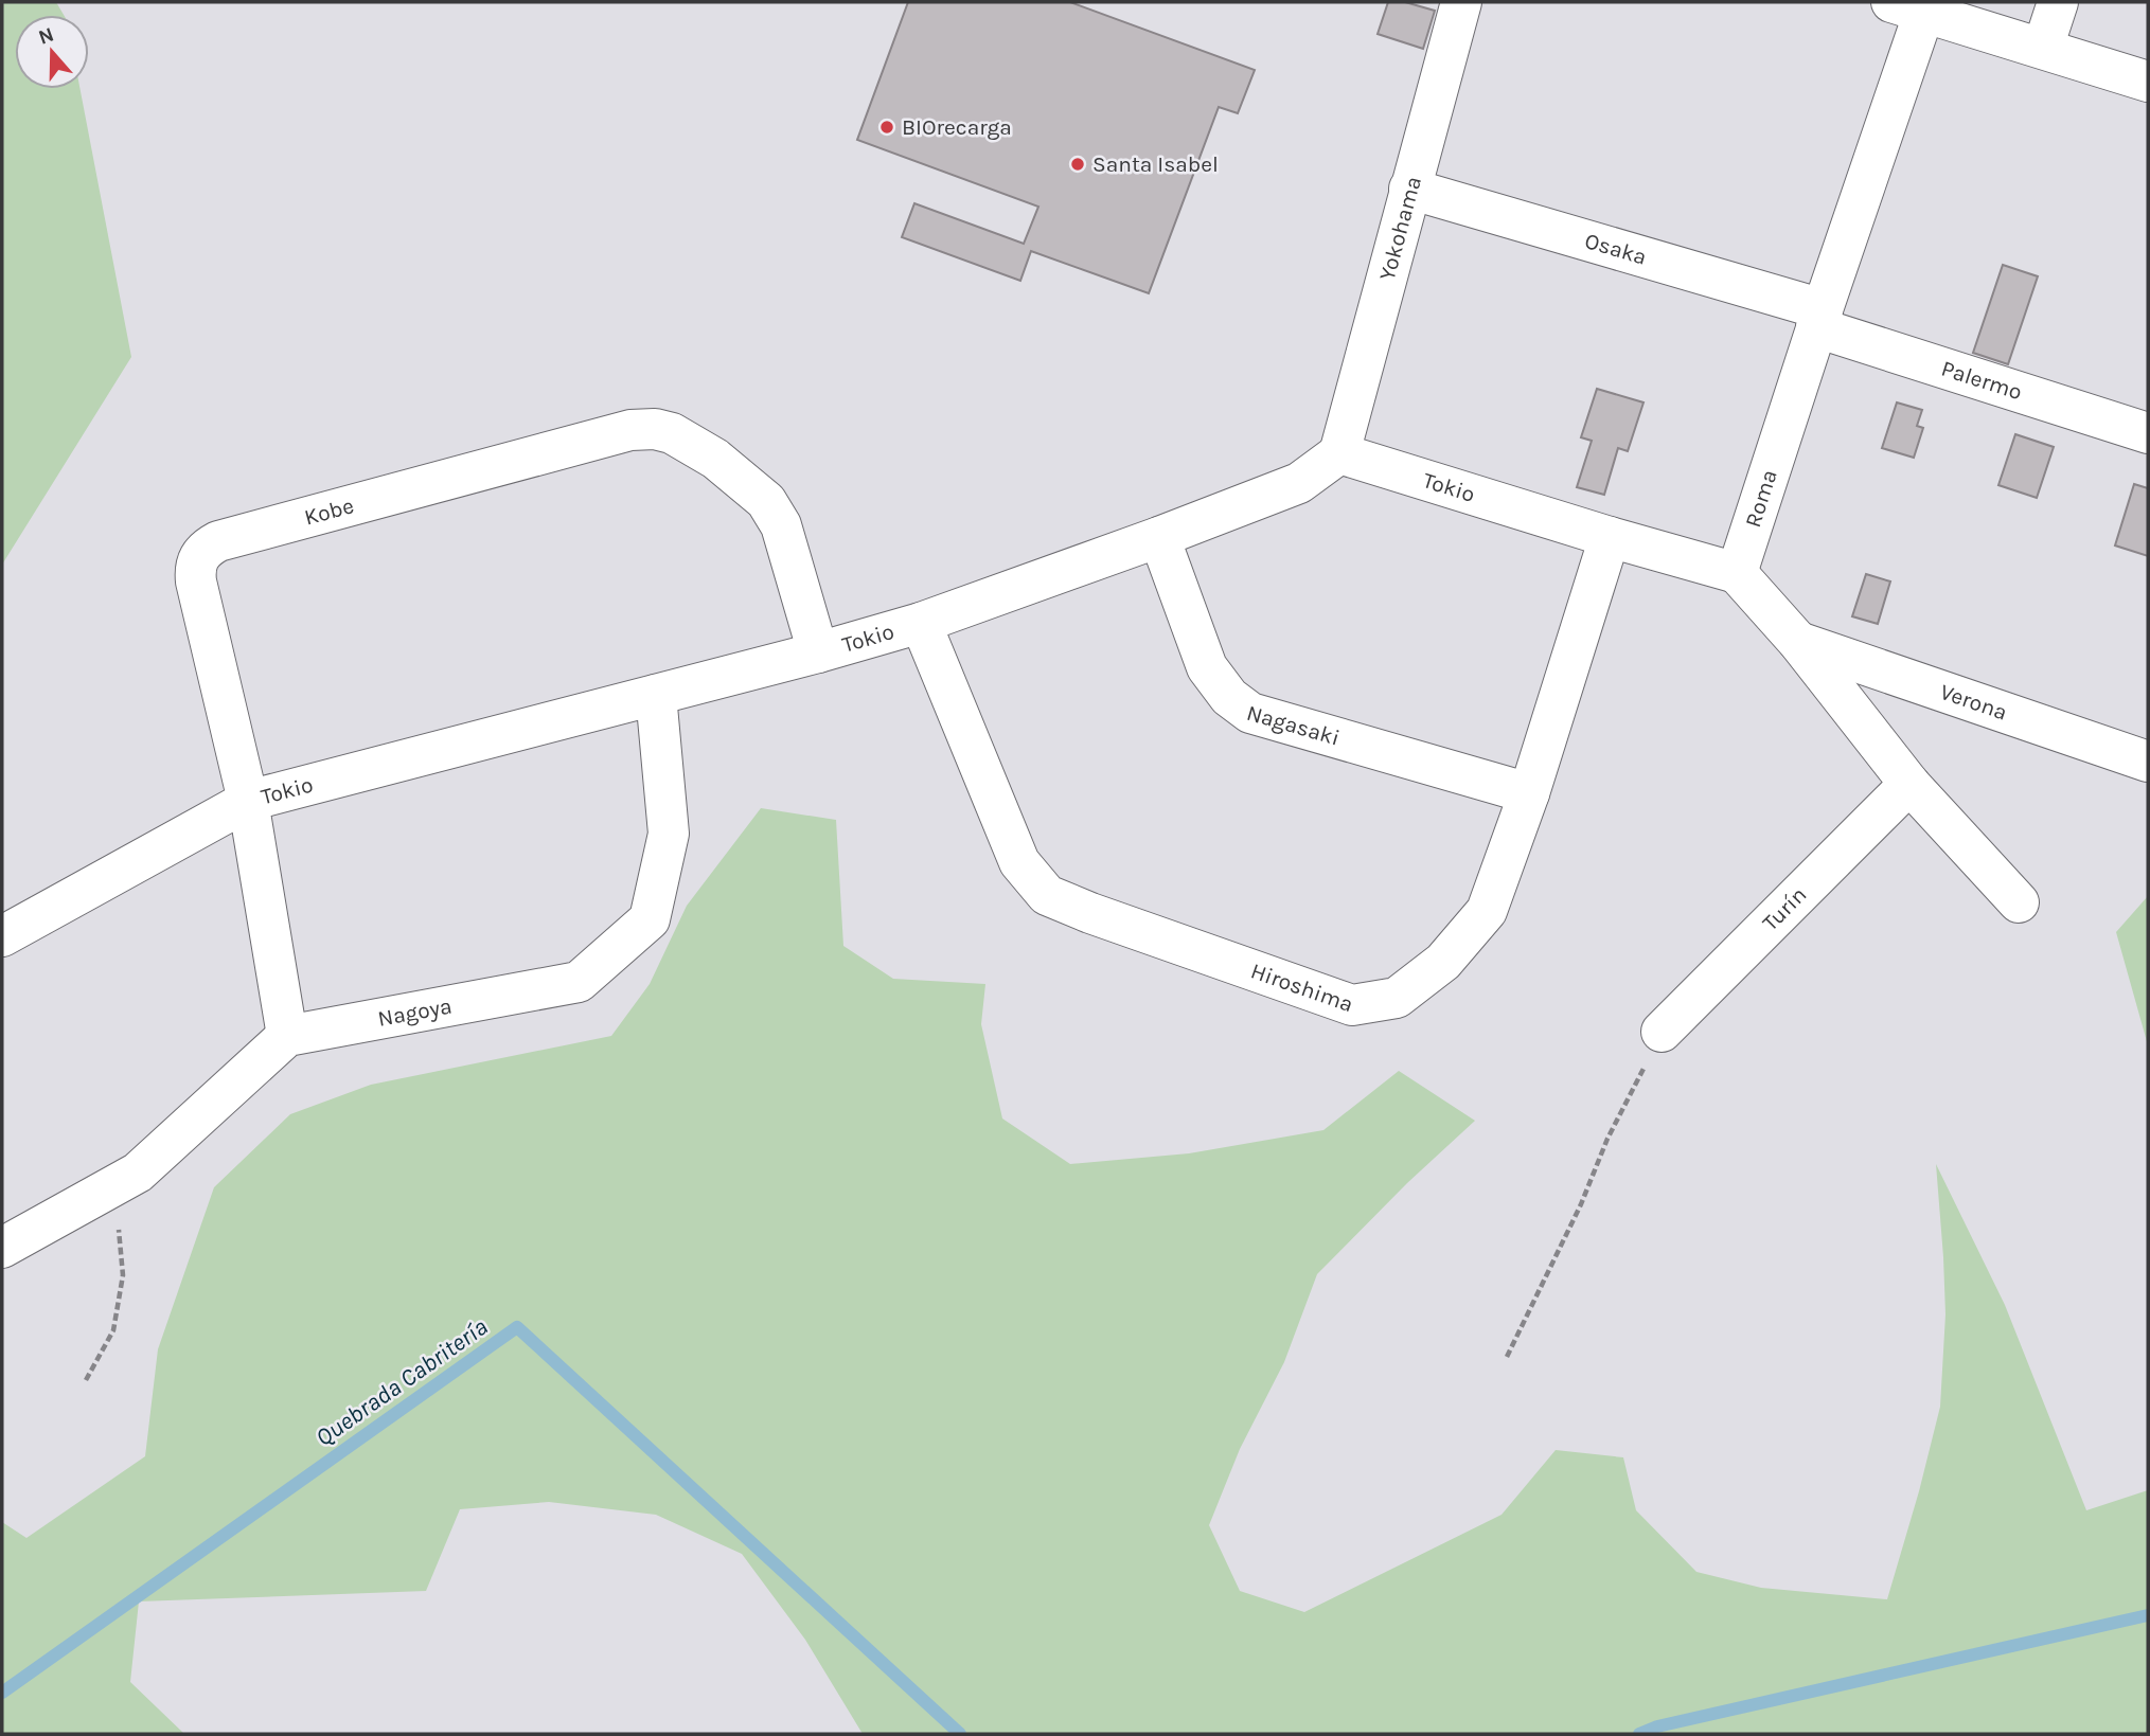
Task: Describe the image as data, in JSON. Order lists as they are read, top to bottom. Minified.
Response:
{"streets":{"street":["Yokohama","Osaka","Palermo","Tokio","Roma","Kobe","Verona","Nagasaki","Turín","Hiroshima","Nagoya"]},"crossings":[["Yokohama","Osaka"],["Yokohama","Tokio"],["Osaka","Palermo"],["Osaka","Roma"],["Palermo","Roma"],["Tokio","Roma"],["Tokio","Kobe"],["Tokio","Nagasaki"],["Tokio","Hiroshima"],["Tokio","Nagoya"],["Kobe","Nagoya"],["Nagasaki","Hiroshima"]],"water":["Quebrada Cabritería"],"places":["BIOrecarga","Santa Isabel"],"north":"top"}
